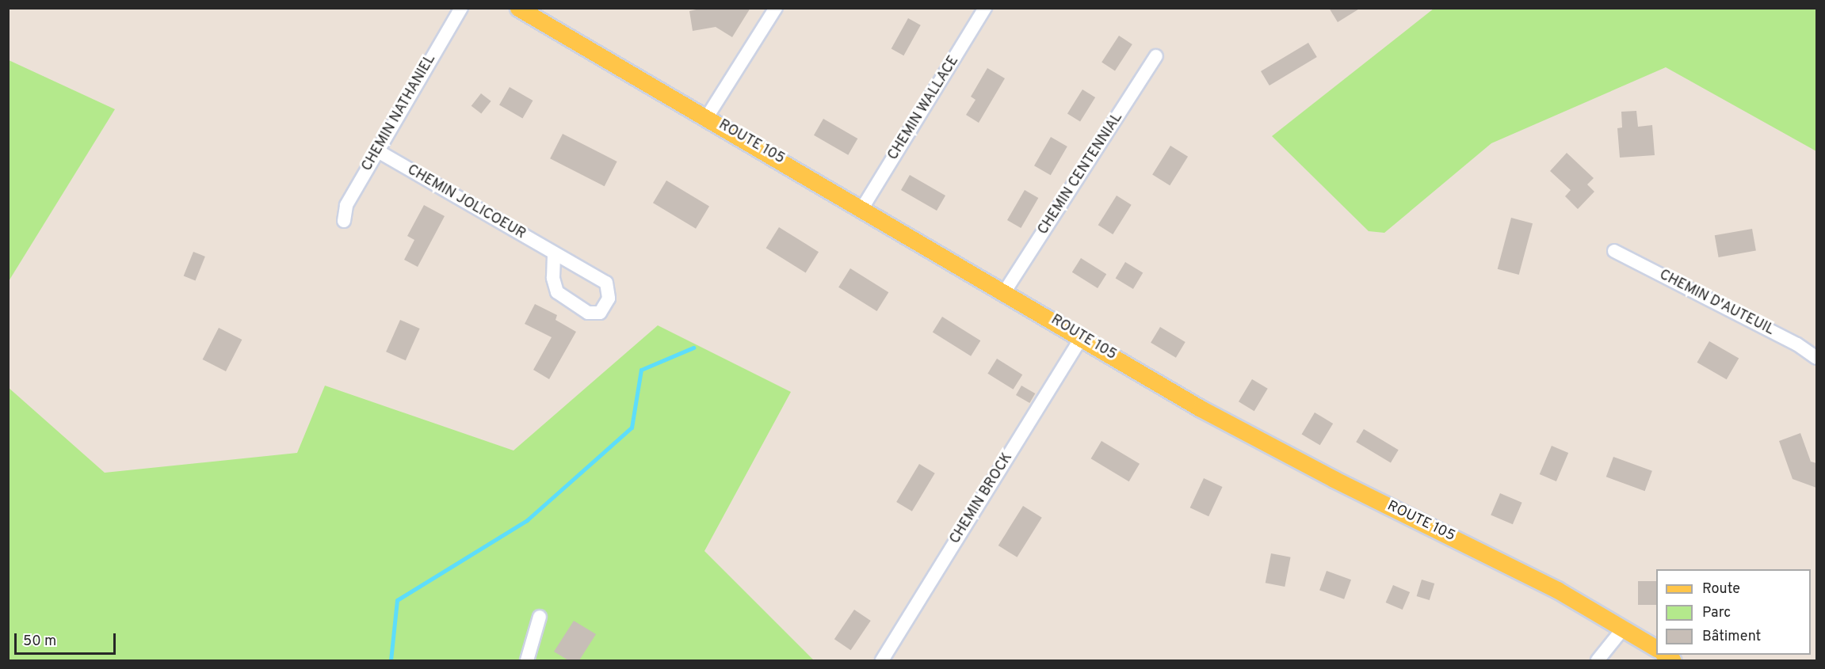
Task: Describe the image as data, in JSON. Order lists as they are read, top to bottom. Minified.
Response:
{"streets":{"main road":["ROUTE 105"],"street":["CHEMIN WALLACE","CHEMIN NATHANIEL","CHEMIN CENTENNIAL","CHEMIN JOLICOEUR","CHEMIN D'AUTEUIL","CHEMIN BROCK"]},"crossings":[["CHEMIN WALLACE","ROUTE 105"],["CHEMIN NATHANIEL","CHEMIN JOLICOEUR"],["ROUTE 105","CHEMIN CENTENNIAL"],["ROUTE 105","CHEMIN BROCK"]],"legend":["Route","Parc","Bâtiment"],"scale_bar":"50 m"}
